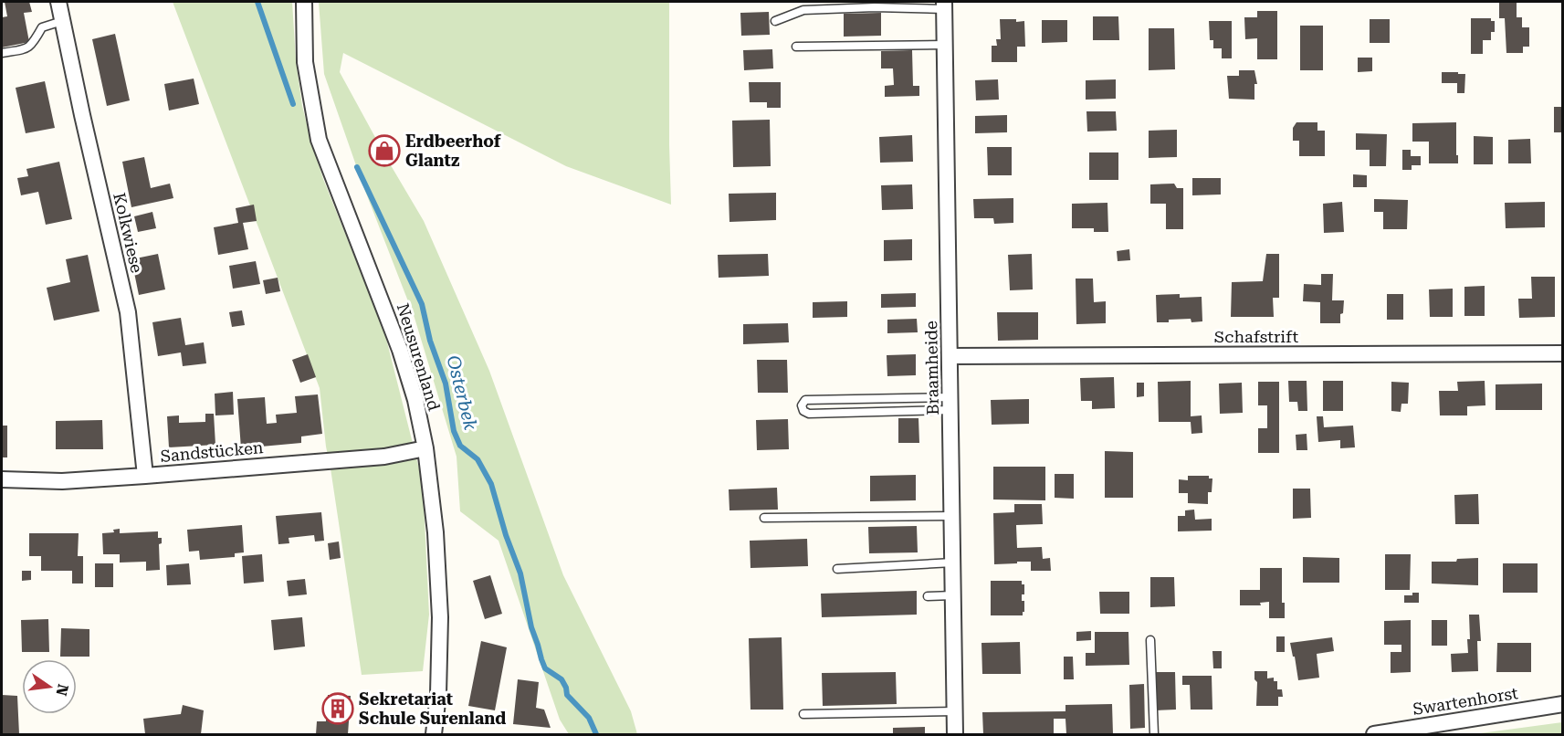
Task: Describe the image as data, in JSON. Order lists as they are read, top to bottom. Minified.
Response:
{"streets":{"street":["Kolkwiese","Schafstrift","Neusurenland","Braamheide","Sandstücken","Swartenhorst"]},"crossings":[["Kolkwiese","Sandstücken"],["Schafstrift","Braamheide"],["Neusurenland","Sandstücken"]],"water":["Osterbek"],"places":{"shop":["Erdbeerhof Glantz"],"building":["Sekretariat Schule Surenland"]},"north":"right"}
